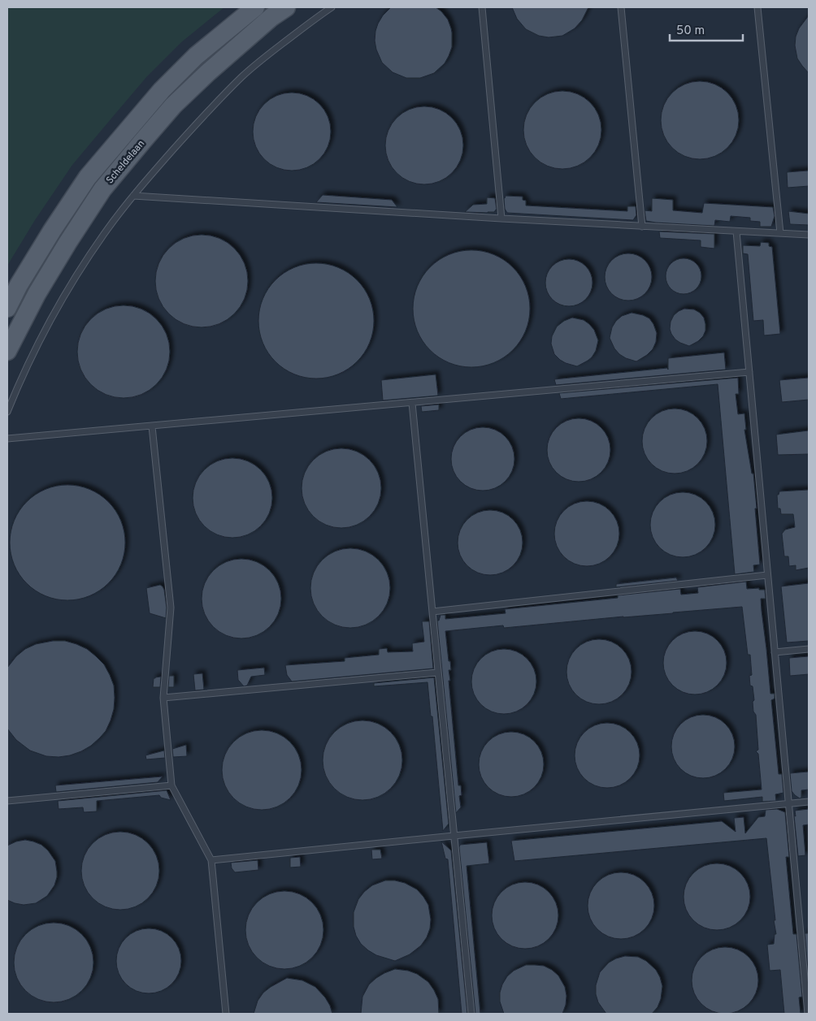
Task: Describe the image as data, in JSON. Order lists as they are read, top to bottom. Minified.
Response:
{"streets":{"main road":["Scheldelaan"]},"scale_bar":"50 m"}
